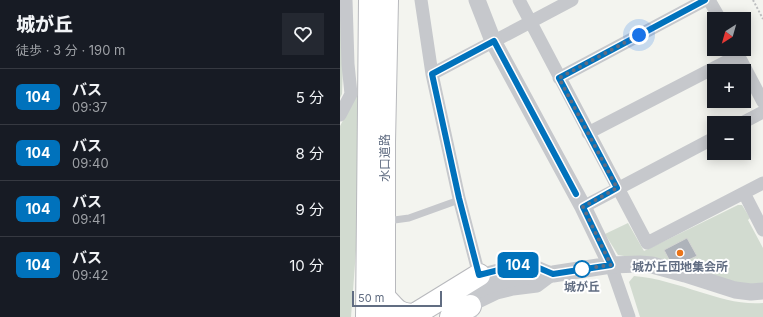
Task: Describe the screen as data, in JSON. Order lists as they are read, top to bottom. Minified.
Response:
{"streets":{"highway":["水口道路"]},"places":["城が丘団地集会所","城が丘"],"lines":["bus line 104"],"scale_bar":"50 m","north":"bottom left","page":{"heading":["城が丘","徒歩 · 3 分 · 190 m"],"on_map":"104","map_buttons":["+","−"],"list":[{"mark":"104","name":"バス","note":"09:37","value":"5 分"},{"mark":"104","name":"バス","note":"09:40","value":"8 分"},{"mark":"104","name":"バス","note":"09:41","value":"9 分"},{"mark":"104","name":"バス","note":"09:42","value":"10 分"}],"scale":"50 m"}}
